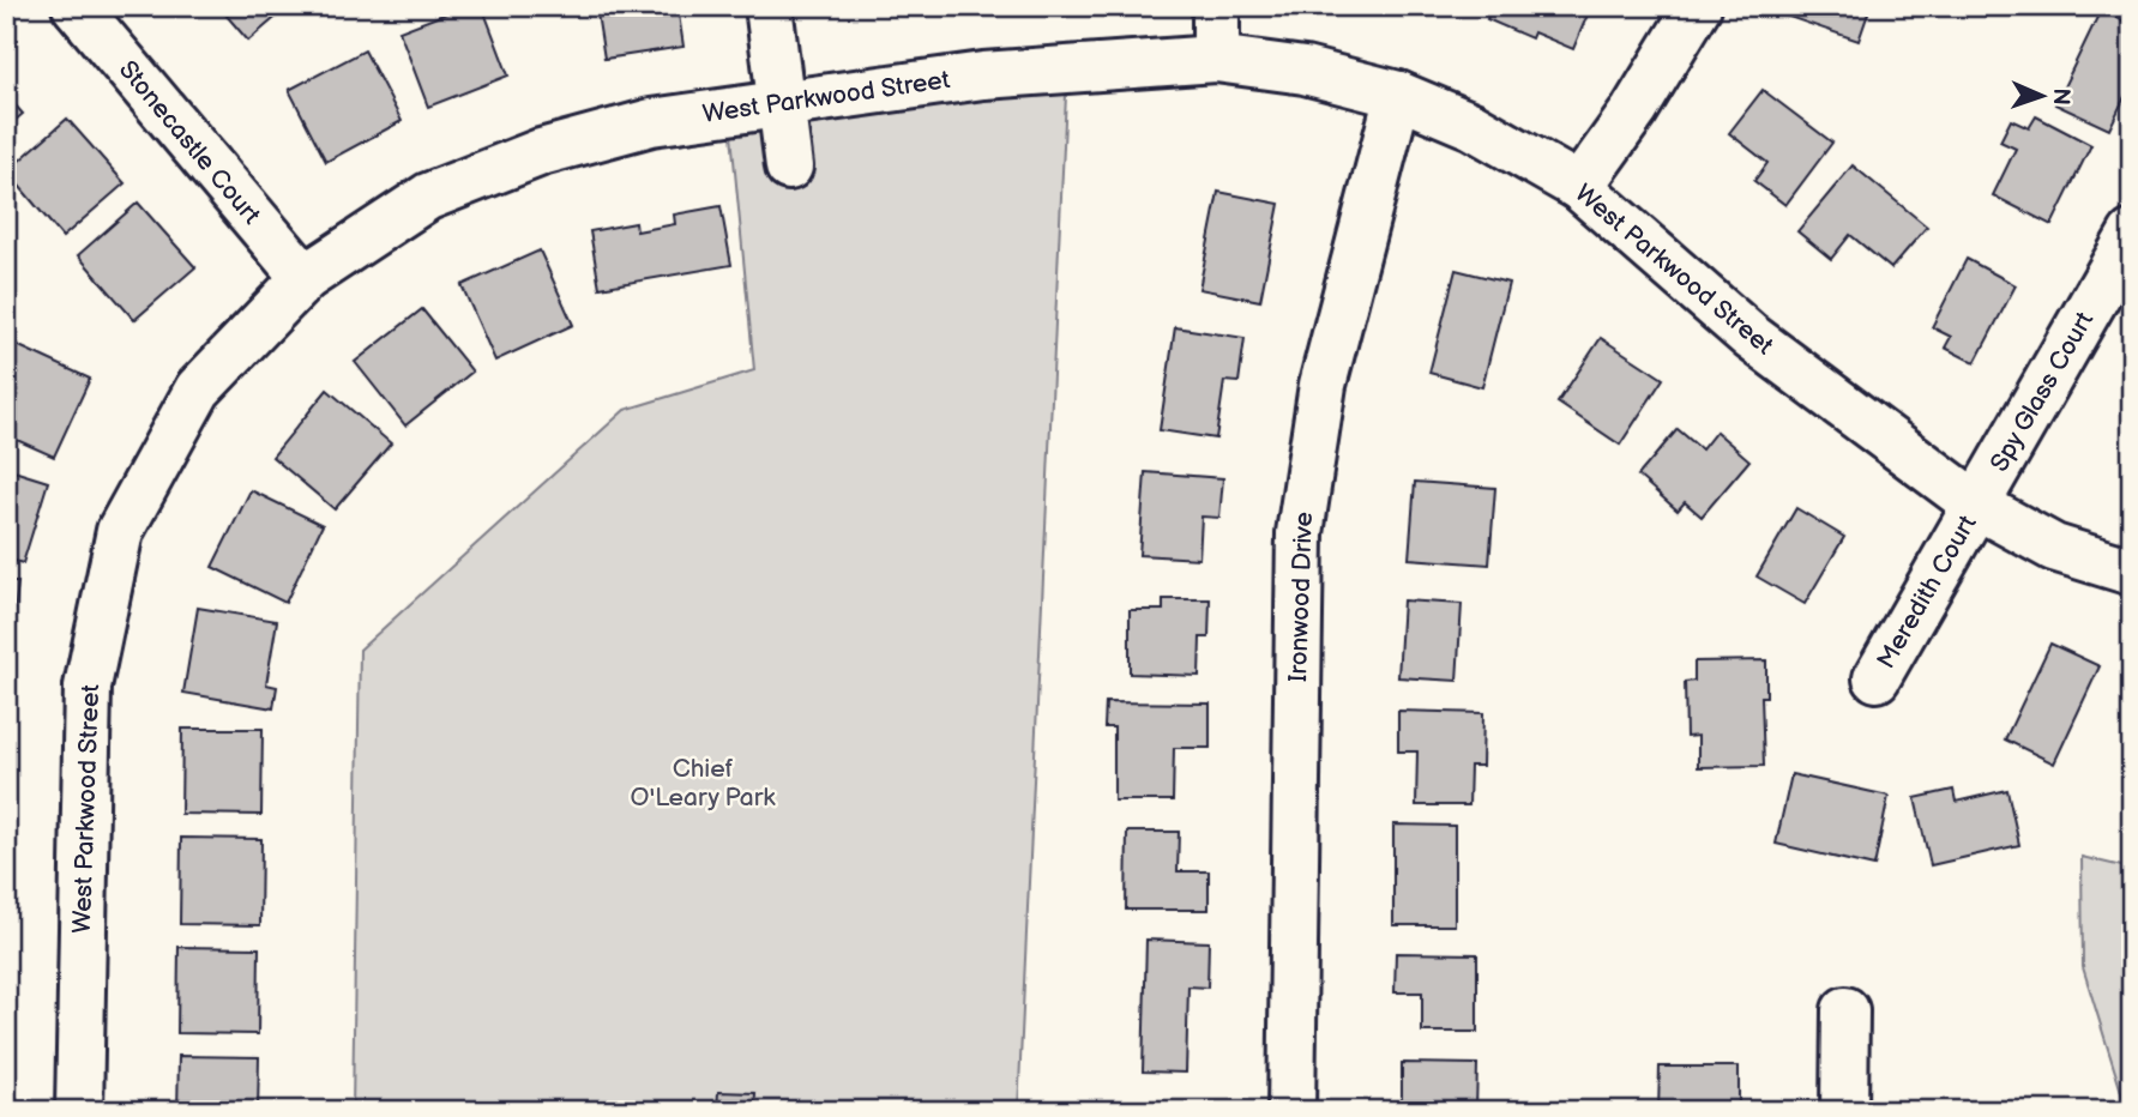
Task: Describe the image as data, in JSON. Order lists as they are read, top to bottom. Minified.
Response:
{"streets":{"street":["West Parkwood Street","Stonecastle Court","Spy Glass Court","Meredith Court","Ironwood Drive"]},"crossings":[["West Parkwood Street","Stonecastle Court"],["West Parkwood Street","Spy Glass Court"],["West Parkwood Street","Meredith Court"],["West Parkwood Street","Ironwood Drive"],["Spy Glass Court","Meredith Court"]],"parks":["Chief O'Leary Park"],"north":"right"}
